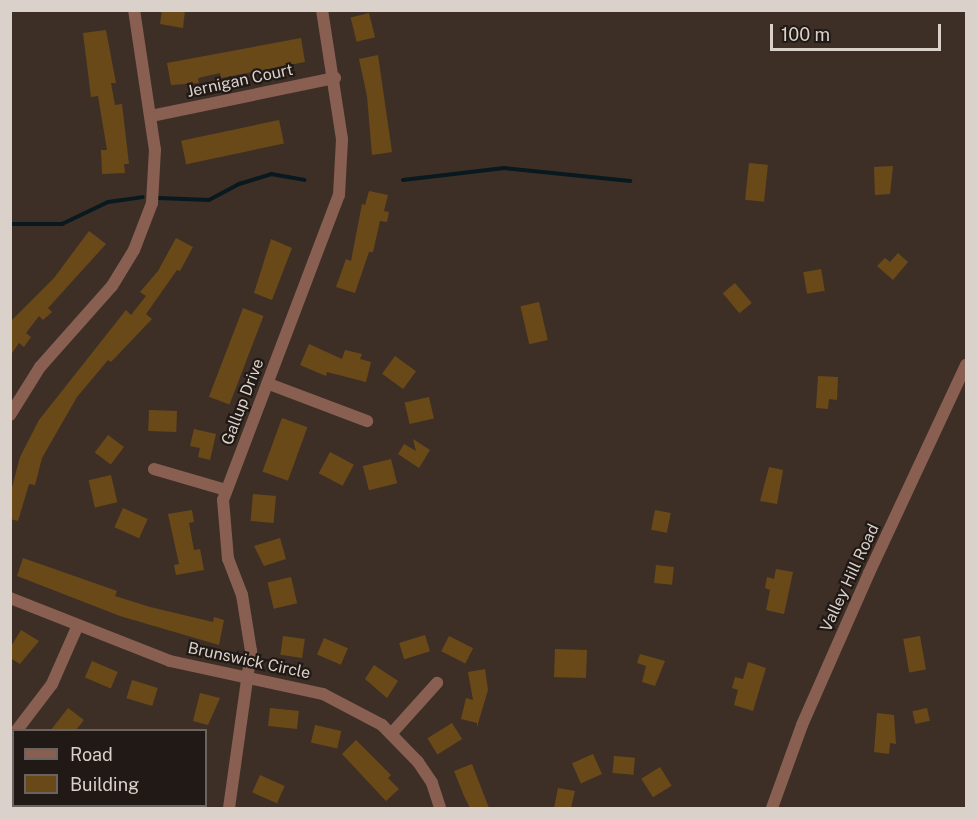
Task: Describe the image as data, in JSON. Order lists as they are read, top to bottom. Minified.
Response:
{"streets":{"street":["Jernigan Court","Gallup Drive","Valley Hill Road","Brunswick Circle"]},"crossings":[["Jernigan Court","Gallup Drive"],["Gallup Drive","Brunswick Circle"]],"legend":["Road","Building"],"scale_bar":"100 m"}
